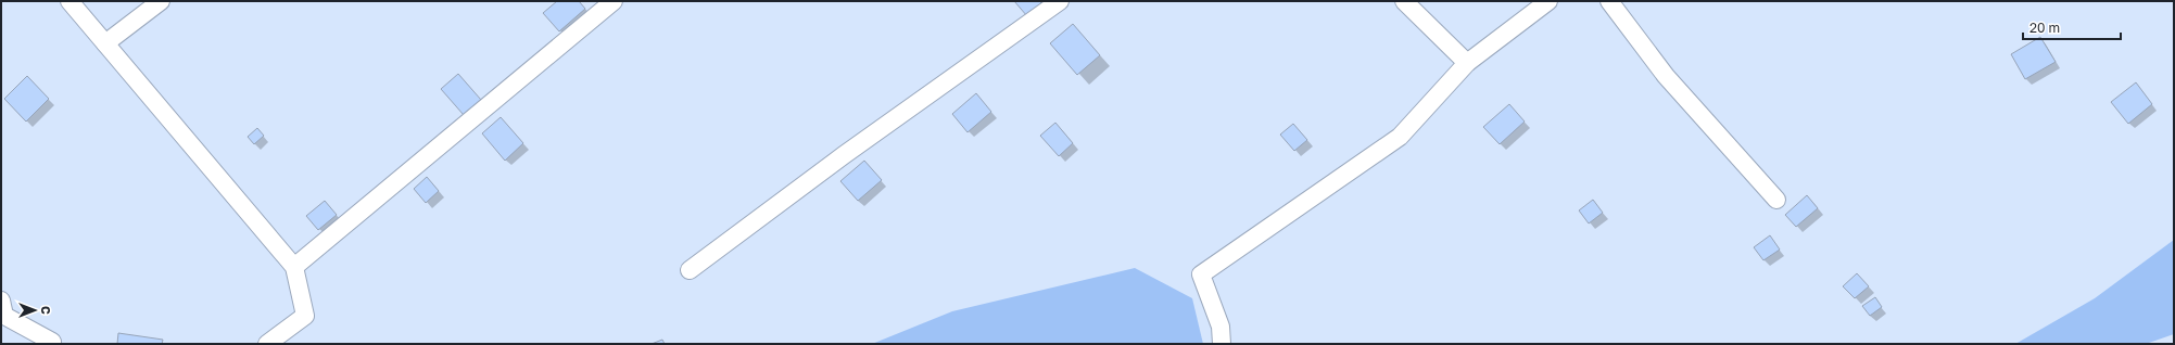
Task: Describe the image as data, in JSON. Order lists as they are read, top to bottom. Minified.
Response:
{"scale_bar":"20 m","north":"right"}
